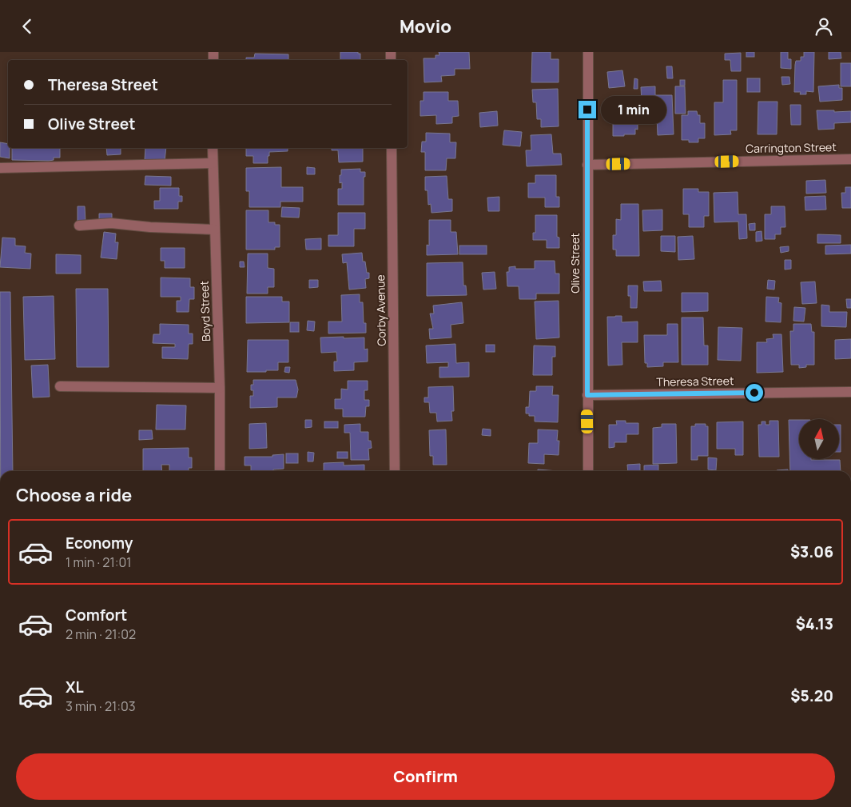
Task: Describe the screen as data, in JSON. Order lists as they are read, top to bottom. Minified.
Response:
{"streets":{"street":["Carrington Street","Olive Street","Corby Avenue","Boyd Street","Theresa Street"]},"crossings":[["Carrington Street","Olive Street"],["Olive Street","Theresa Street"]],"north":"top","page":{"header":"Movio","banner":["Theresa Street","Olive Street"],"bubble":"1 min","heading":"Choose a ride","list":[{"name":"Economy","note":"1 min · 21:01","value":"$3.06"},{"name":"Comfort","note":"2 min · 21:02","value":"$4.13"},{"name":"XL","note":"3 min · 21:03","value":"$5.20"}],"buttons":"Confirm"}}
